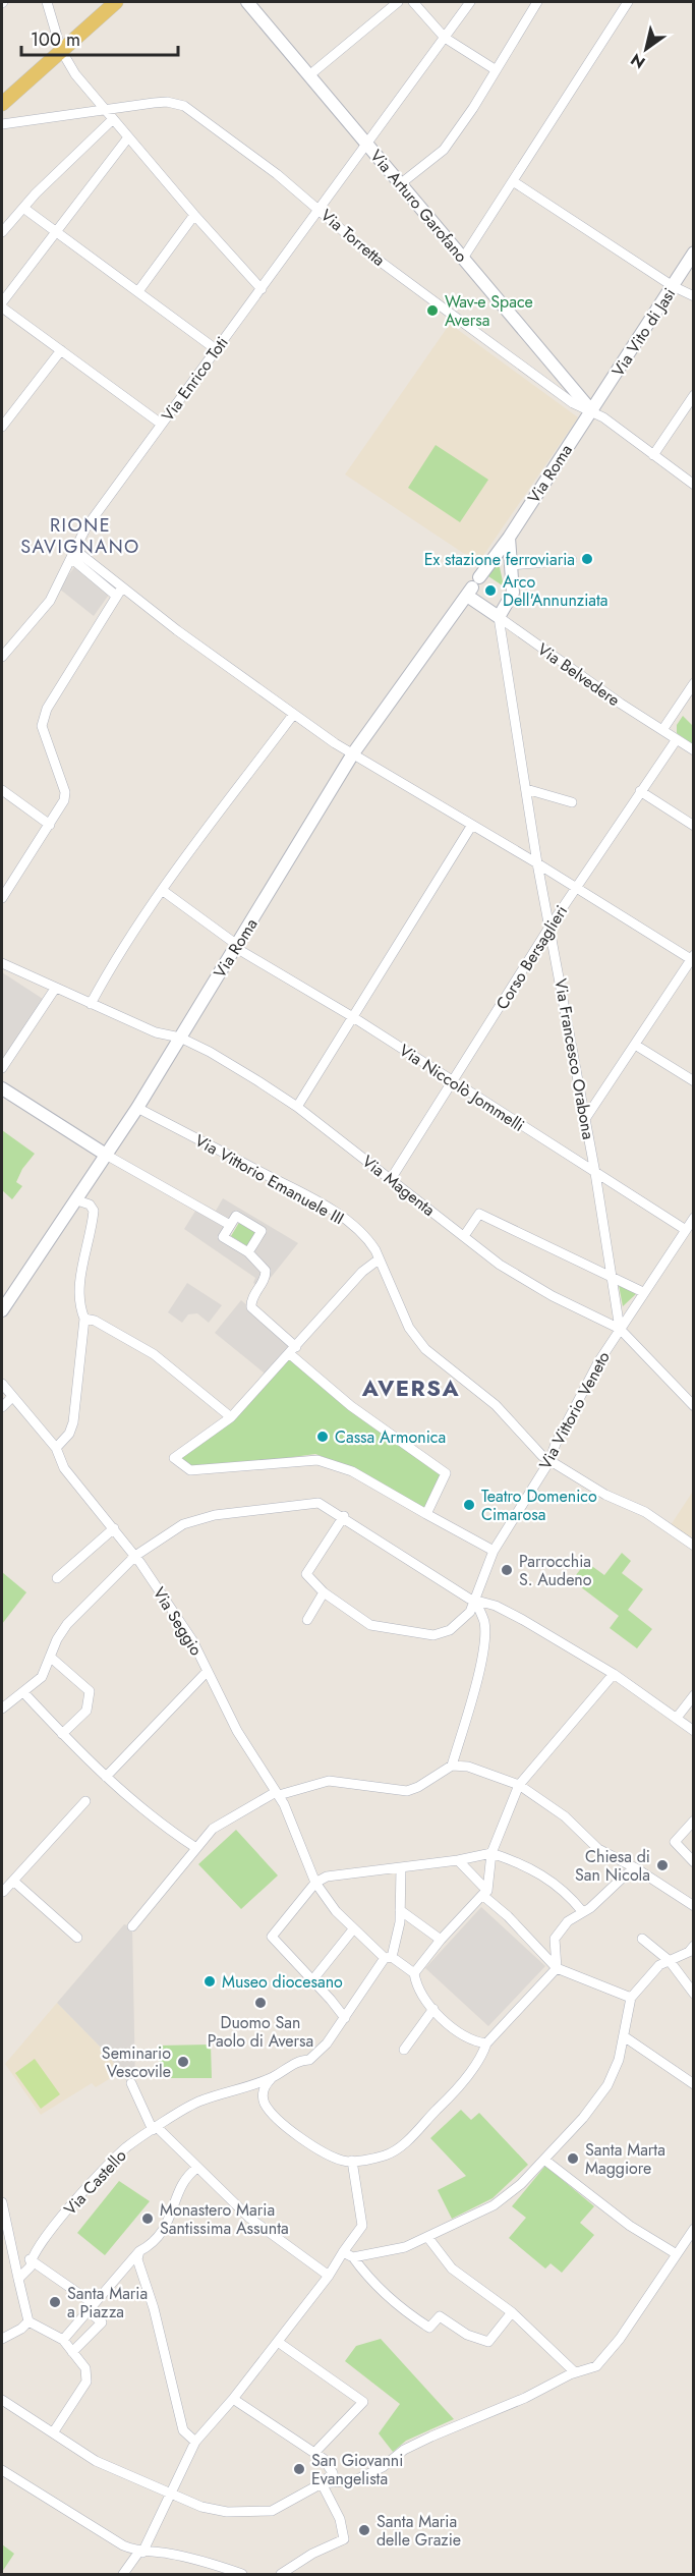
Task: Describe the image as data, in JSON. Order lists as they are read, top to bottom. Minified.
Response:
{"streets":{"street":["Via Arturo Garofano","Via Torretta","Via Vito di Jasi","Via Enrico Toti","Via Roma","Via Belvedere","Corso Bersaglieri","Via Francesco Orabona","Via Niccolò Jommelli","Via Vittorio Emanuele III","Via Magenta","Via Vittorio Veneto","Via Seggio","Via Castello"]},"crossings":[["Via Arturo Garofano","Via Torretta"],["Via Arturo Garofano","Via Vito di Jasi"],["Via Arturo Garofano","Via Enrico Toti"],["Via Arturo Garofano","Via Roma"],["Via Torretta","Via Vito di Jasi"],["Via Torretta","Via Enrico Toti"],["Via Torretta","Via Roma"],["Via Vito di Jasi","Via Roma"],["Via Roma","Via Belvedere"],["Via Roma","Via Niccolò Jommelli"],["Via Roma","Via Vittorio Emanuele III"],["Via Roma","Via Magenta"],["Via Belvedere","Corso Bersaglieri"],["Via Belvedere","Via Francesco Orabona"],["Corso Bersaglieri","Via Francesco Orabona"],["Corso Bersaglieri","Via Niccolò Jommelli"],["Corso Bersaglieri","Via Magenta"],["Via Francesco Orabona","Via Niccolò Jommelli"],["Via Francesco Orabona","Via Magenta"],["Via Francesco Orabona","Via Vittorio Veneto"],["Via Niccolò Jommelli","Via Vittorio Veneto"],["Via Vittorio Emanuele III","Via Vittorio Veneto"],["Via Magenta","Via Vittorio Veneto"],["Via Seggio","Via Castello"]],"districts":["RIONE SAVIGNANO","AVERSA"],"places":["Wav-e Space Aversa","Ex stazione ferroviaria","Arco Dell'Annunziata","Cassa Armonica","Teatro Domenico Cimarosa","Parrocchia S. Audeno","Chiesa di San Nicola","Museo diocesano","Duomo San Paolo di Aversa","Seminario Vescovile","Santa Marta Maggiore","Monastero Maria Santissima Assunta","Santa Maria a Piazza","San Giovanni Evangelista","Santa Maria delle Grazie"],"scale_bar":"100 m","north":"bottom left"}
